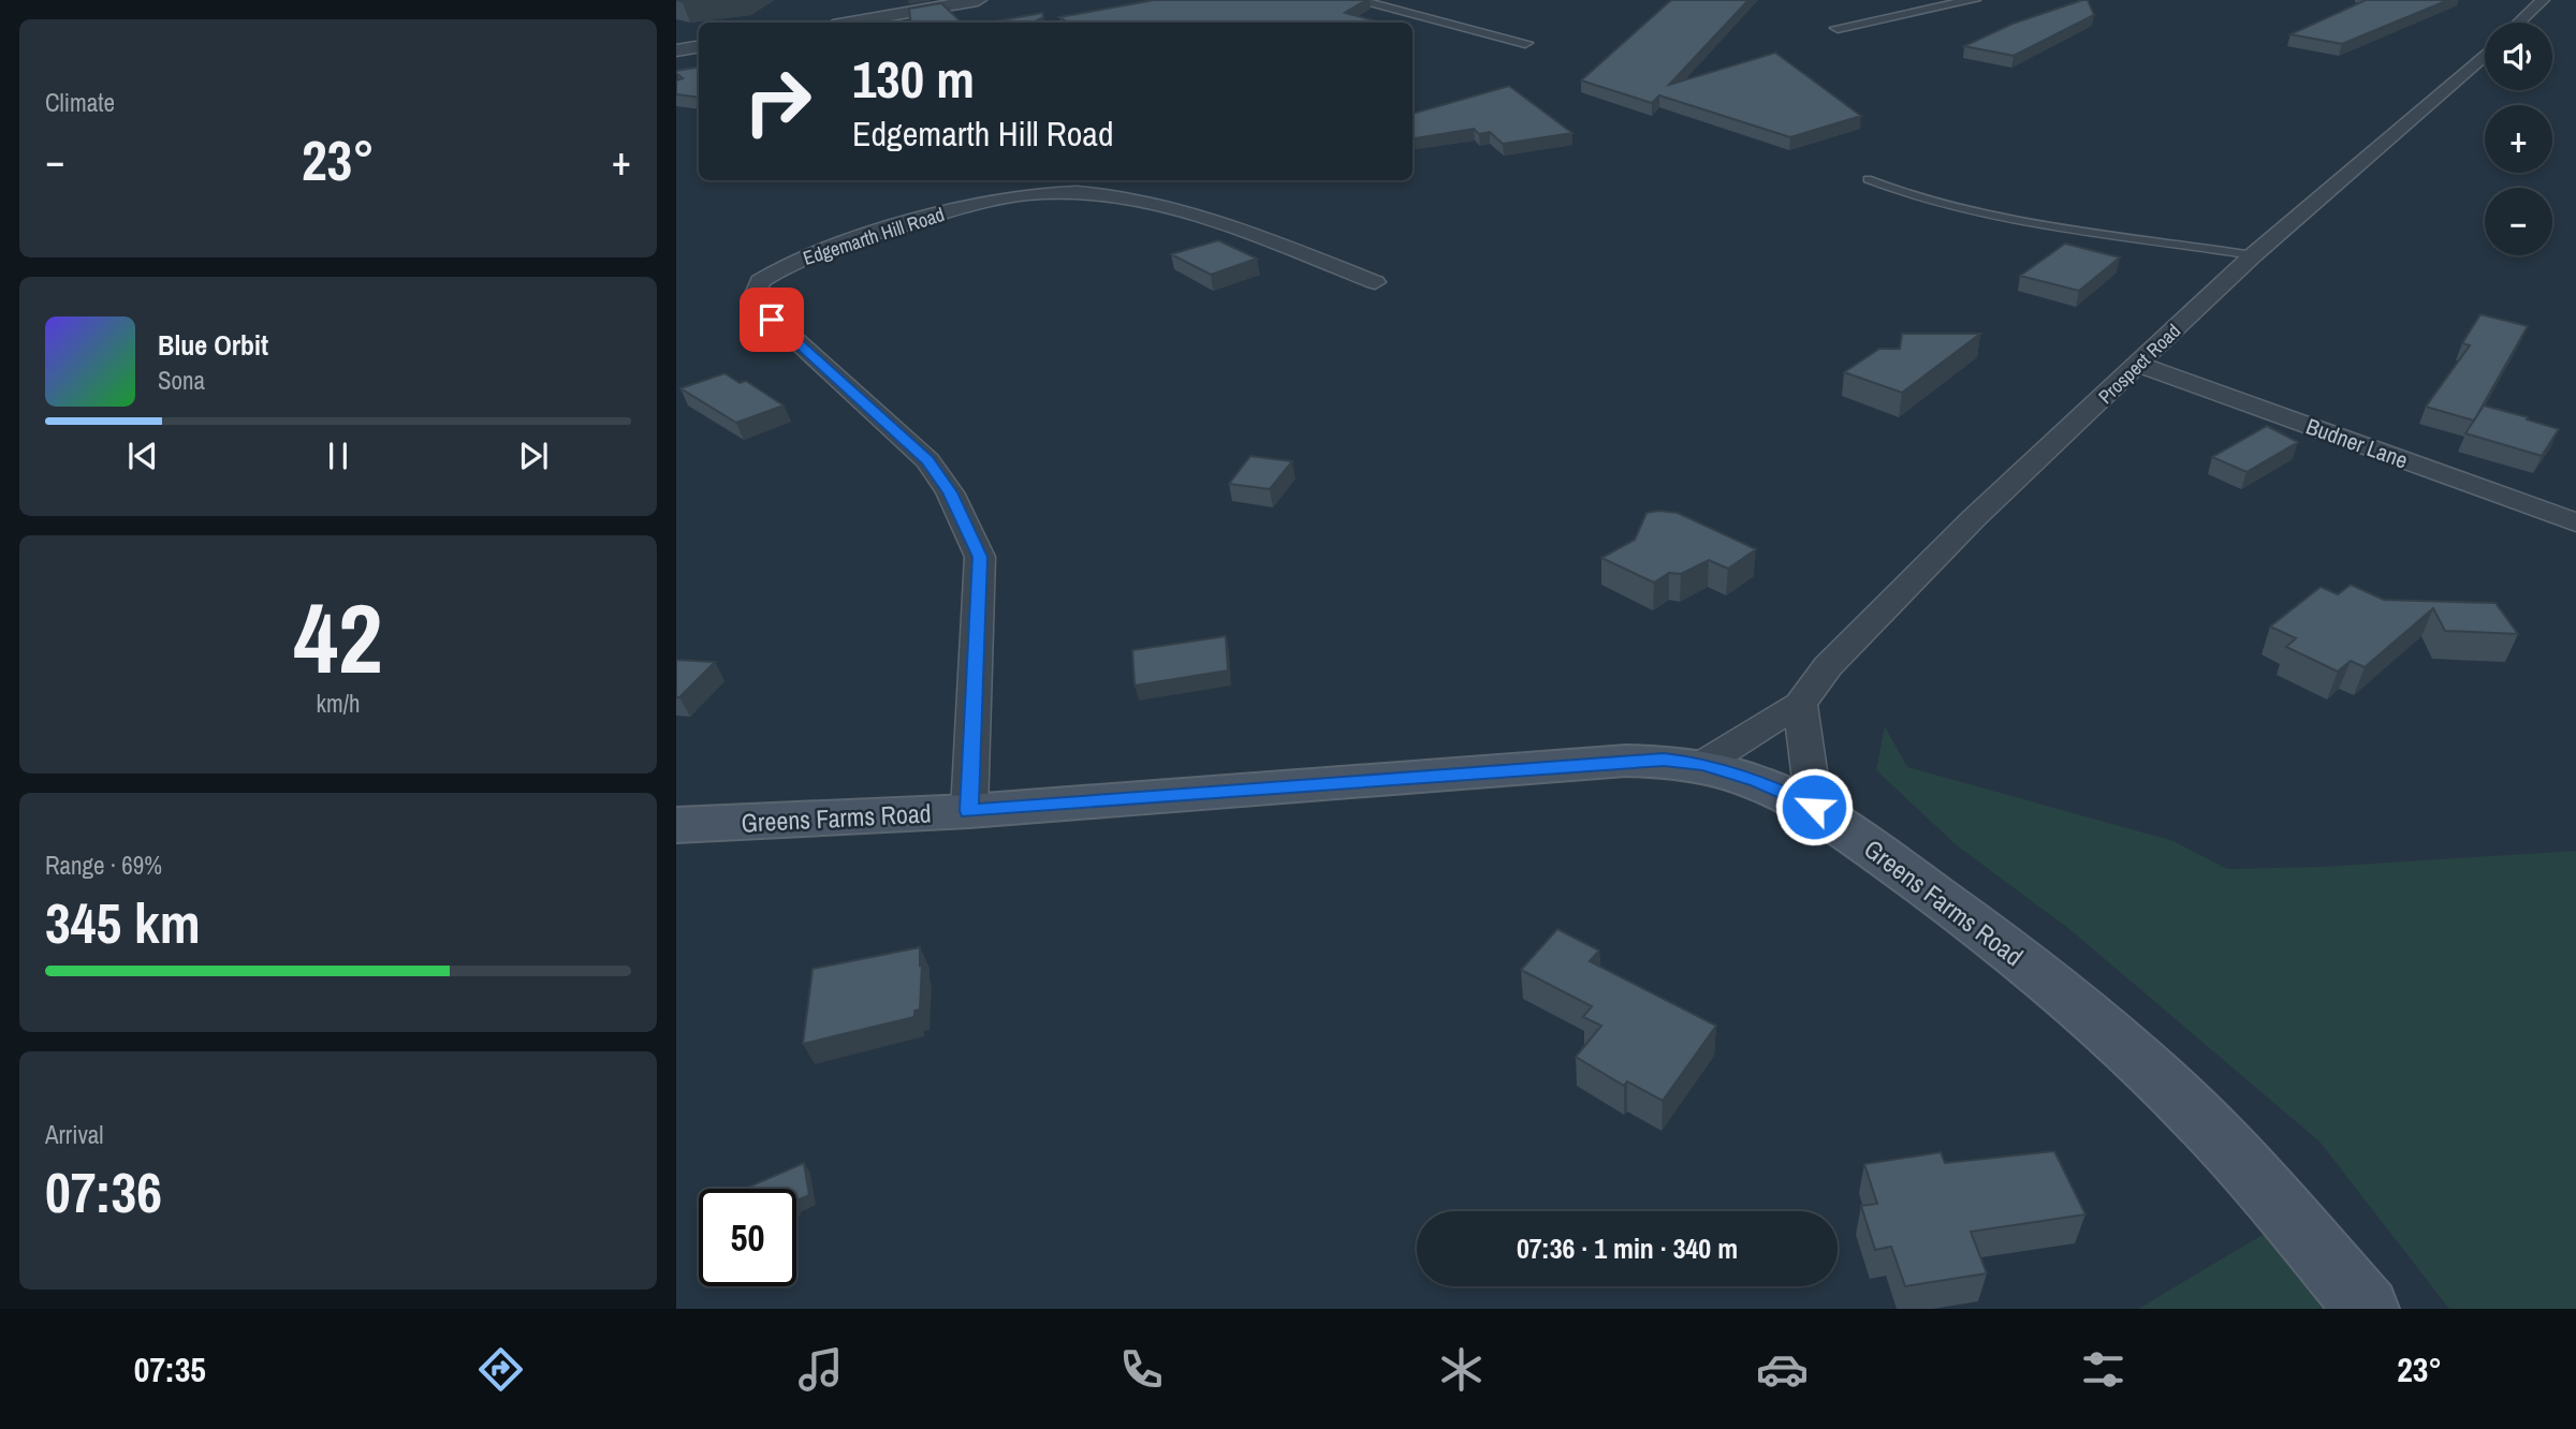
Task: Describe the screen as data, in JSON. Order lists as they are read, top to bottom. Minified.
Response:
{"streets":{"main road":["Greens Farms Road"],"street":["Edgemarth Hill Road","Prospect Road","Budner Lane"]},"crossings":[["Edgemarth Hill Road","Greens Farms Road"],["Prospect Road","Budner Lane"],["Prospect Road","Greens Farms Road"]],"page":{"tile":["Climate",["42","km/h"],["Range · 69%","345 km"],["Arrival","07:36"]],"map_buttons":["+","−"],"turn":["130 m","Edgemarth Hill Road"],"heat":["−","23°","+"],"song":["Blue Orbit","Sona"],"limit":"50","trip":"07:36 · 1 min · 340 m","tabs":["07:35","23°"]}}
